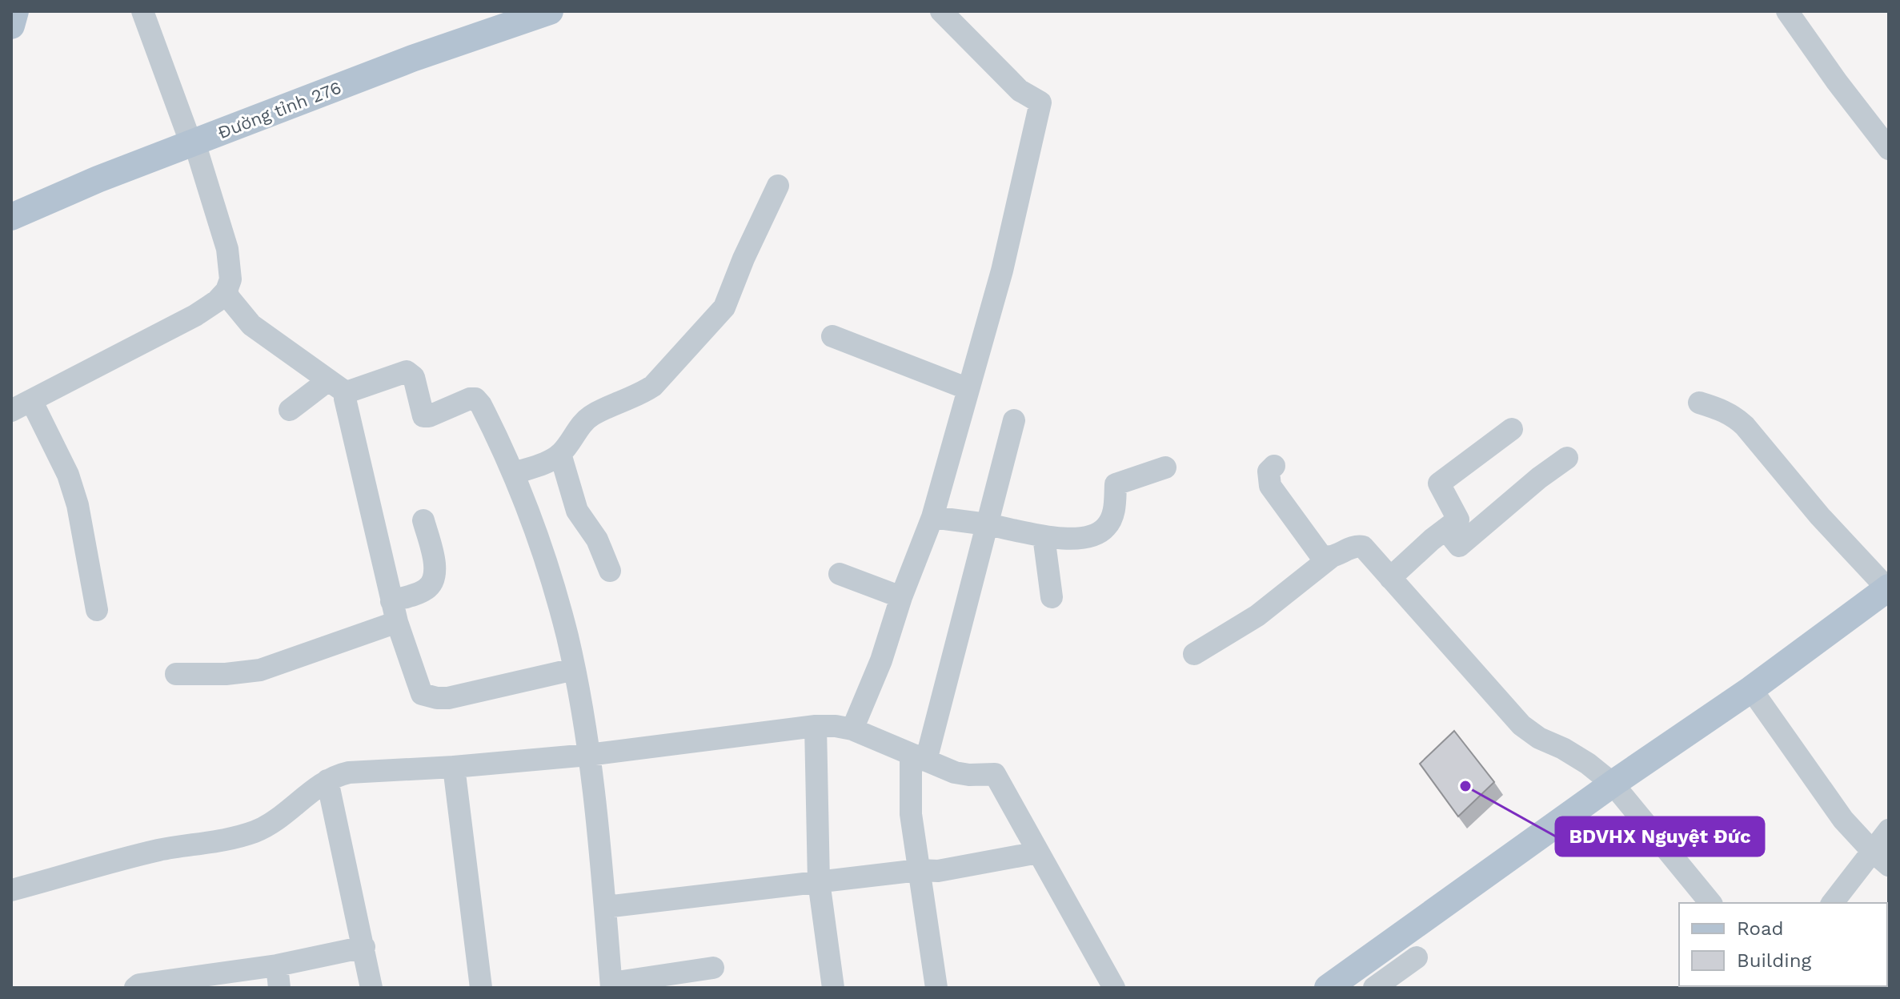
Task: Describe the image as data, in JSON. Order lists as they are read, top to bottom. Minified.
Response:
{"streets":{"main road":["Đường tỉnh 276"]},"places":["BDVHX Nguyệt Đức"],"legend":["Road","Building"]}
